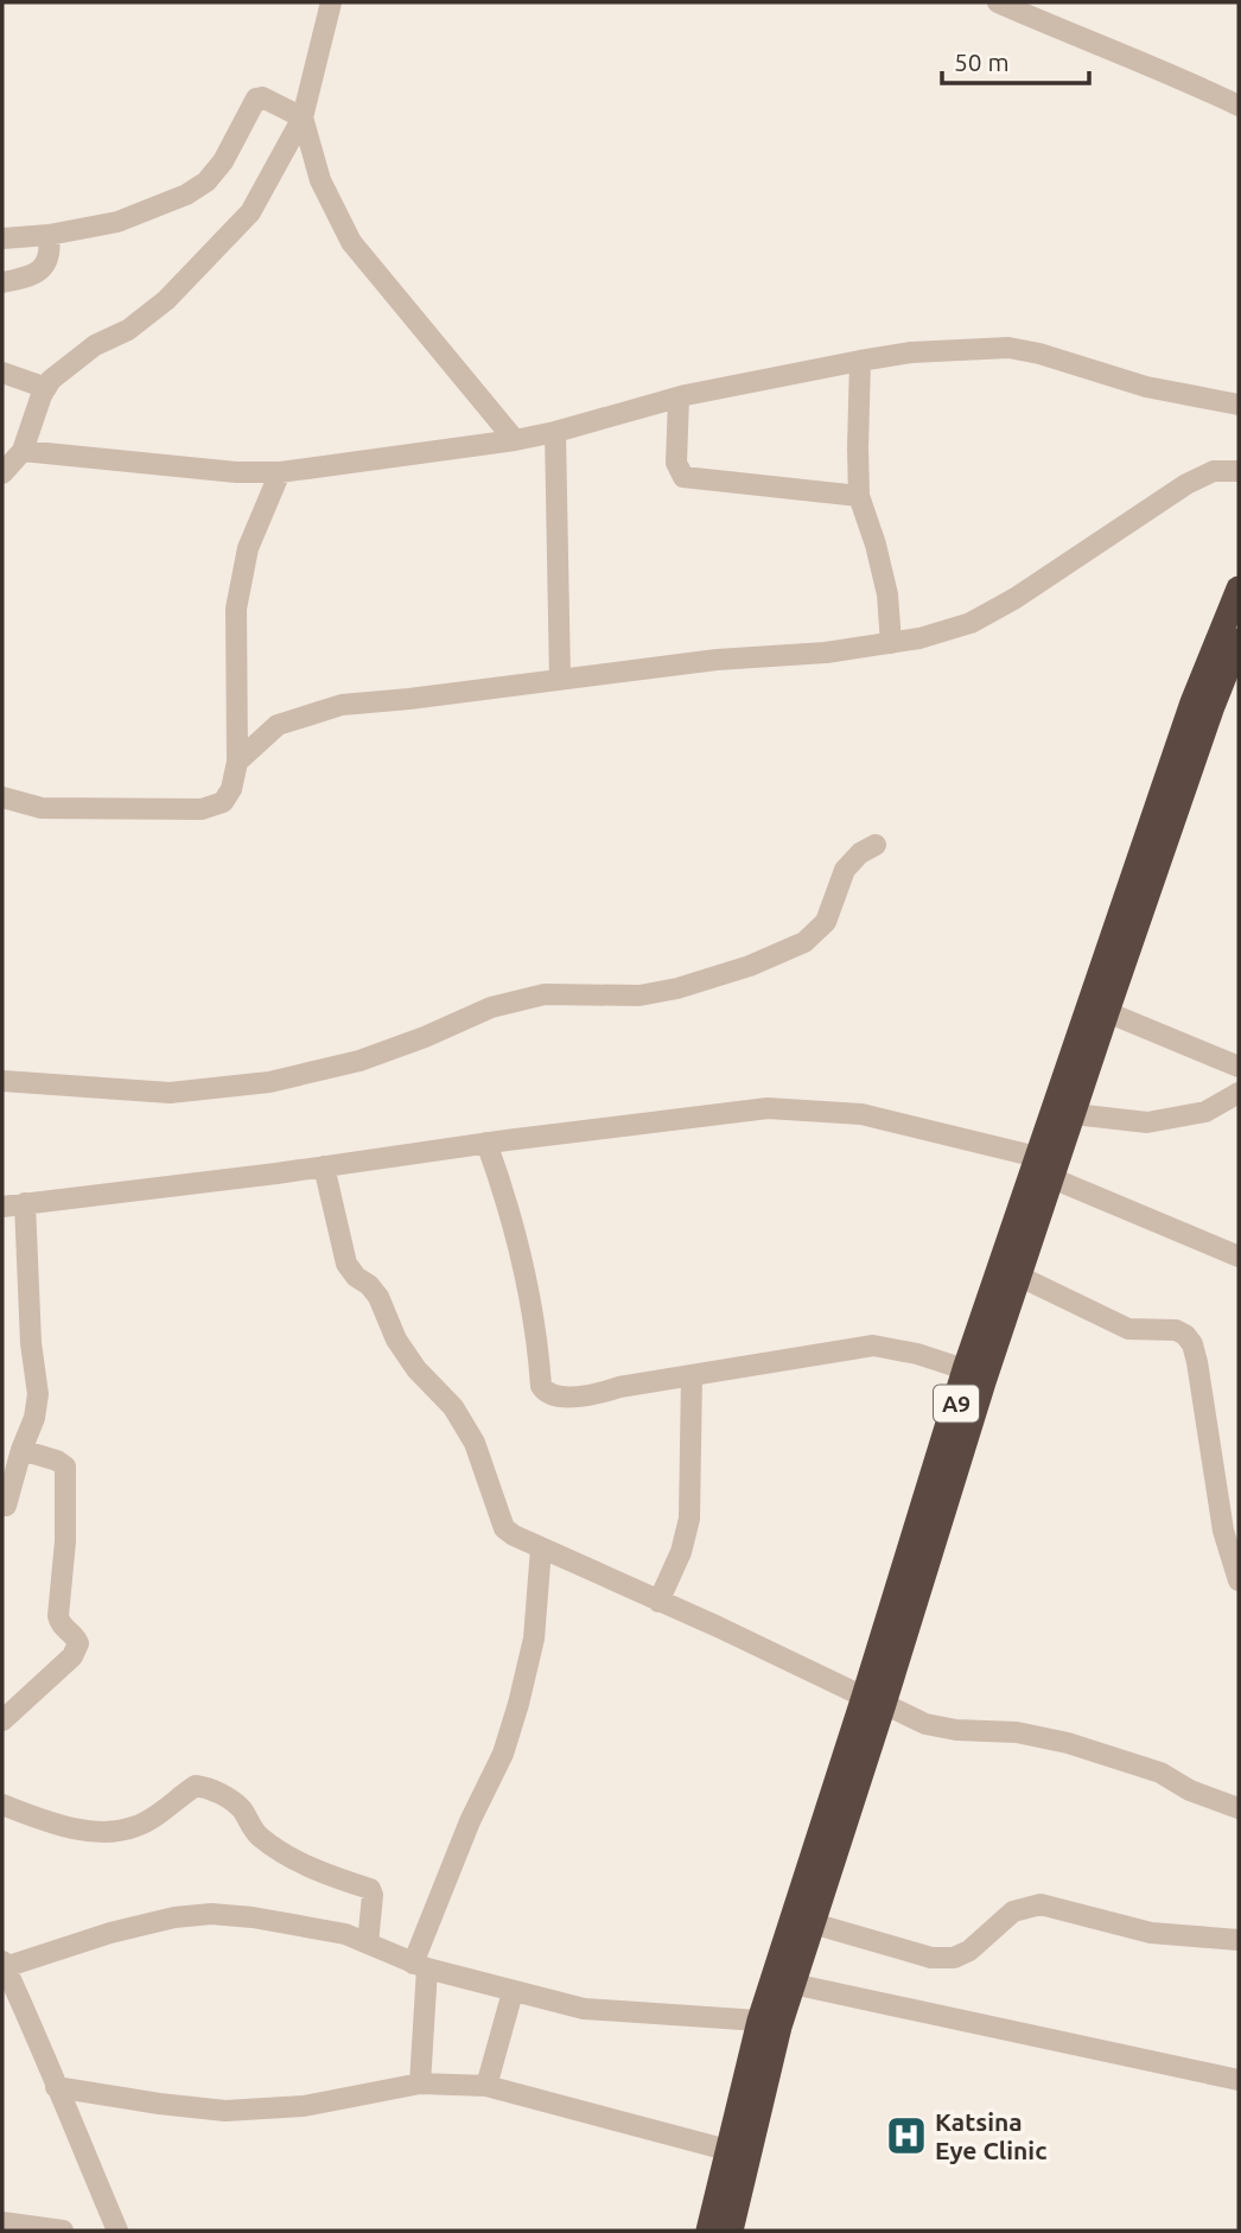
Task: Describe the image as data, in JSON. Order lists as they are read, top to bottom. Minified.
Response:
{"streets":{"highway":["A9"]},"places":{"hospital":["Katsina Eye Clinic"]},"scale_bar":"50 m"}
